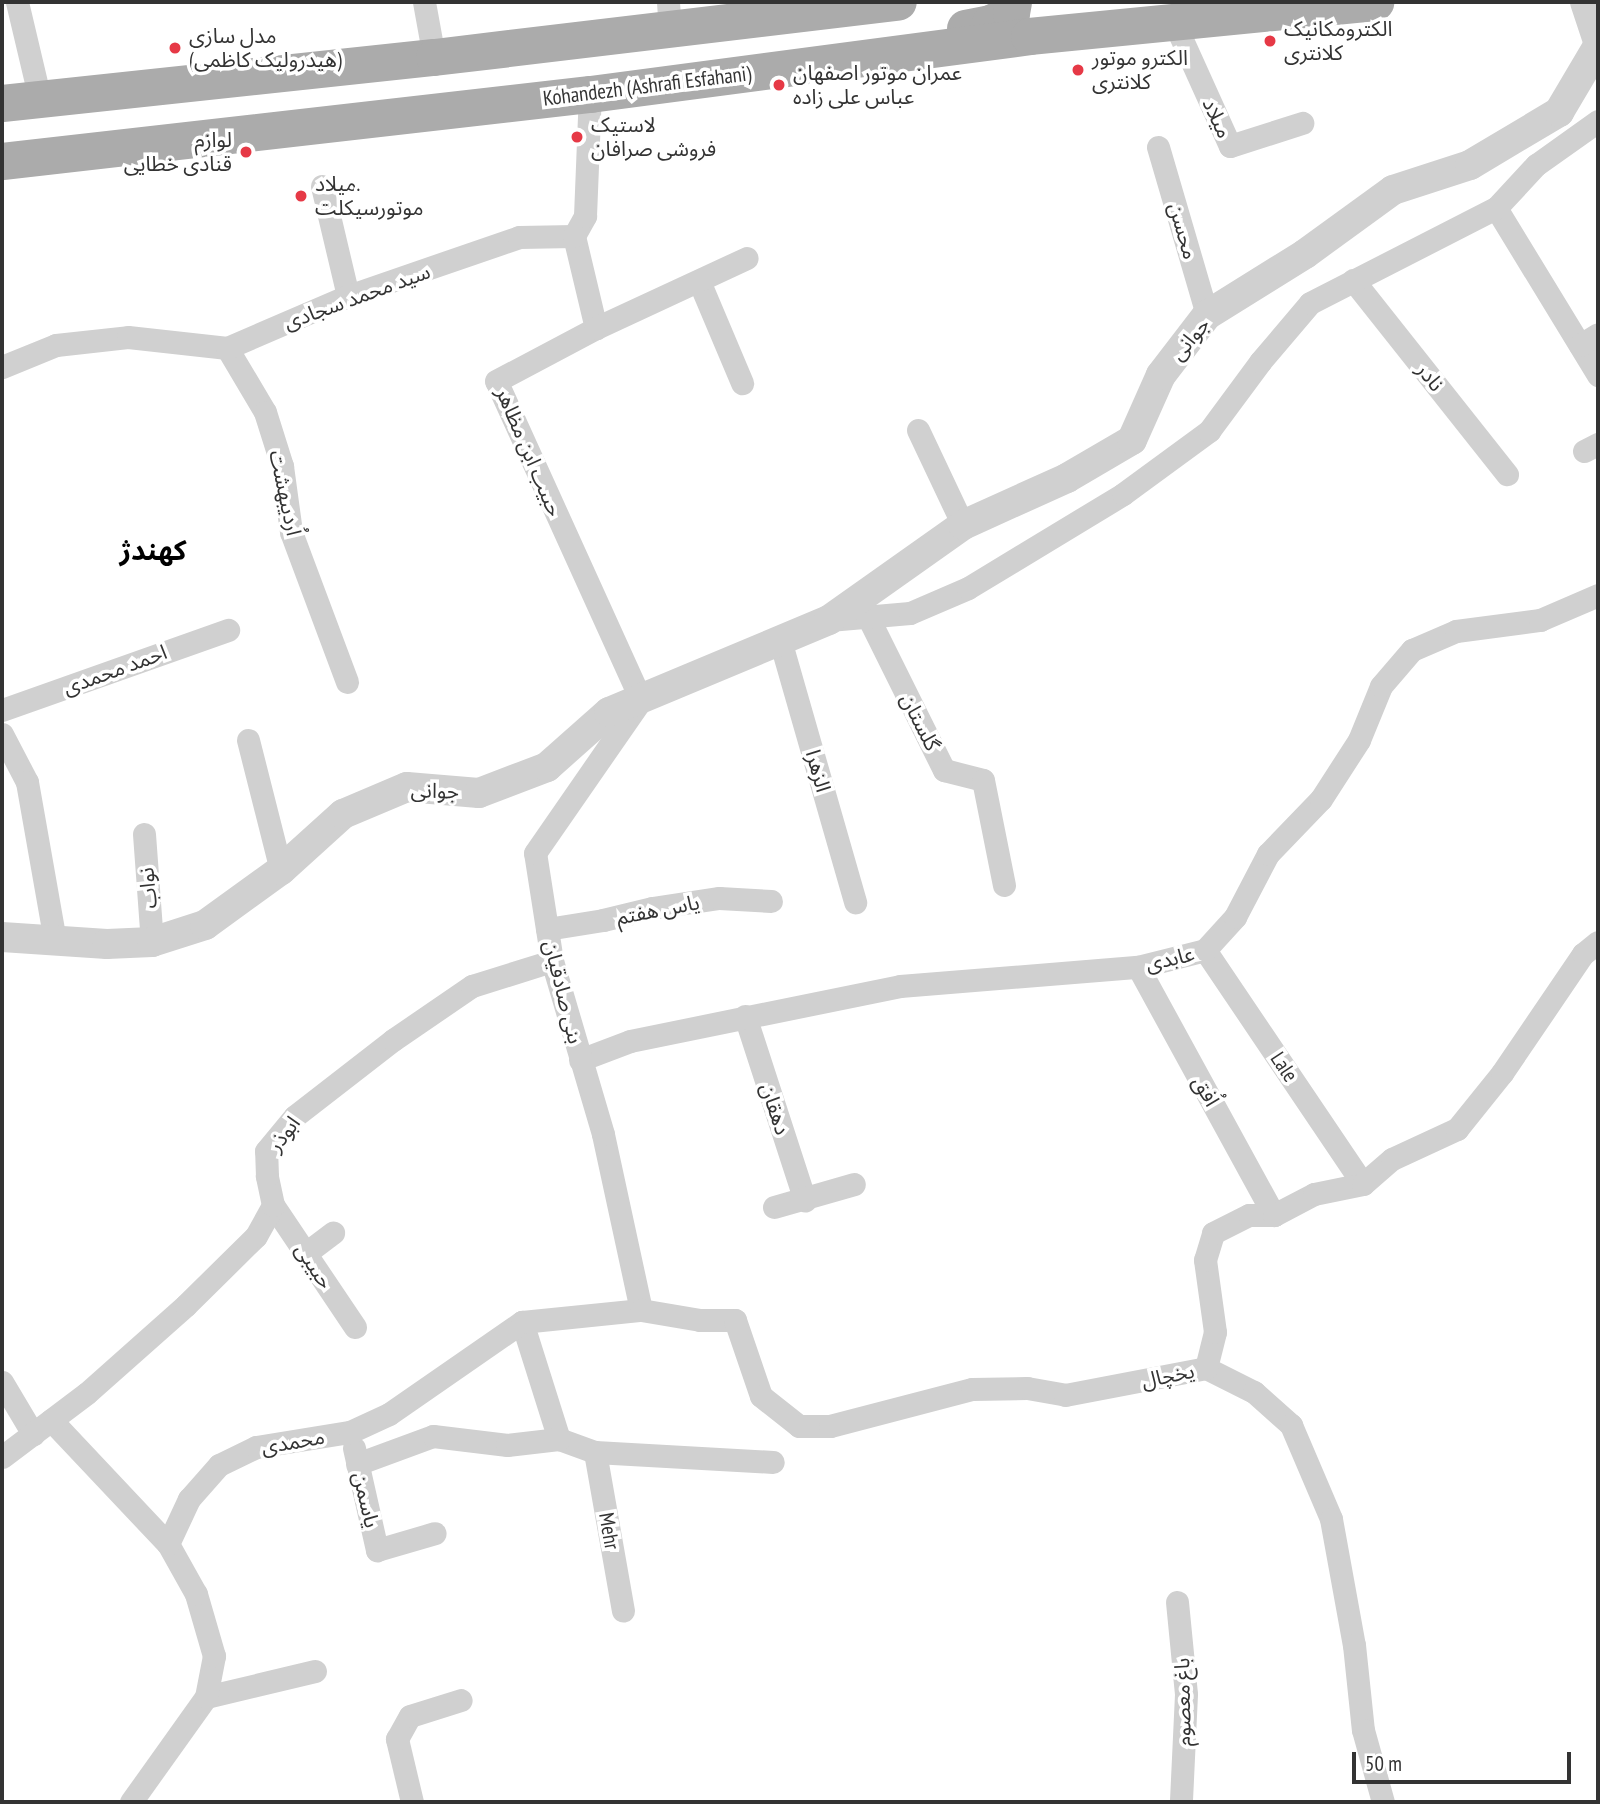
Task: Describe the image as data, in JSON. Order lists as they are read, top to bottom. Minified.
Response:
{"streets":{"main road":["Kohandezh (Ashrafi Esfahani)"],"street":["میلاد","محسن","سید محمد سجادی","جوانی","نادر","حبیب ابن مظاهر","اُردیبهشت","احمد محمدی","گلستان","الزهرا","نواب","یاس هفتم","عابدی","بنی صادقیان","Lale","اُفق","دهقان","ابوذر","حبیبی","یخچال","محمدی","یاسمن","Mehr","باغ معصوم"]},"crossings":[["Kohandezh (Ashrafi Esfahani)","میلاد"],["محسن","جوانی"],["سید محمد سجادی","اُردیبهشت"],["جوانی","نادر"],["جوانی","حبیب ابن مظاهر"],["جوانی","گلستان"],["جوانی","الزهرا"],["جوانی","نواب"],["جوانی","بنی صادقیان"],["حبیب ابن مظاهر","بنی صادقیان"],["یاس هفتم","بنی صادقیان"],["عابدی","بنی صادقیان"],["عابدی","Lale"],["عابدی","اُفق"],["عابدی","دهقان"],["بنی صادقیان","ابوذر"],["بنی صادقیان","یخچال"],["بنی صادقیان","محمدی"],["Lale","یخچال"],["اُفق","یخچال"],["ابوذر","حبیبی"],["یخچال","محمدی"],["محمدی","یاسمن"]],"districts":["کهندژ"],"places":["الکترومکانیک کلانتری","مدل سازی (هیدرولیک کاظمی)","الکترو موتور کلانتری","عمران موتور اصفهان عباس علی زاده","لاستیک فروشی صرافان","لوازم قنادی خطایی","میلاد. موتورسیکلت"],"scale_bar":"50 m"}
